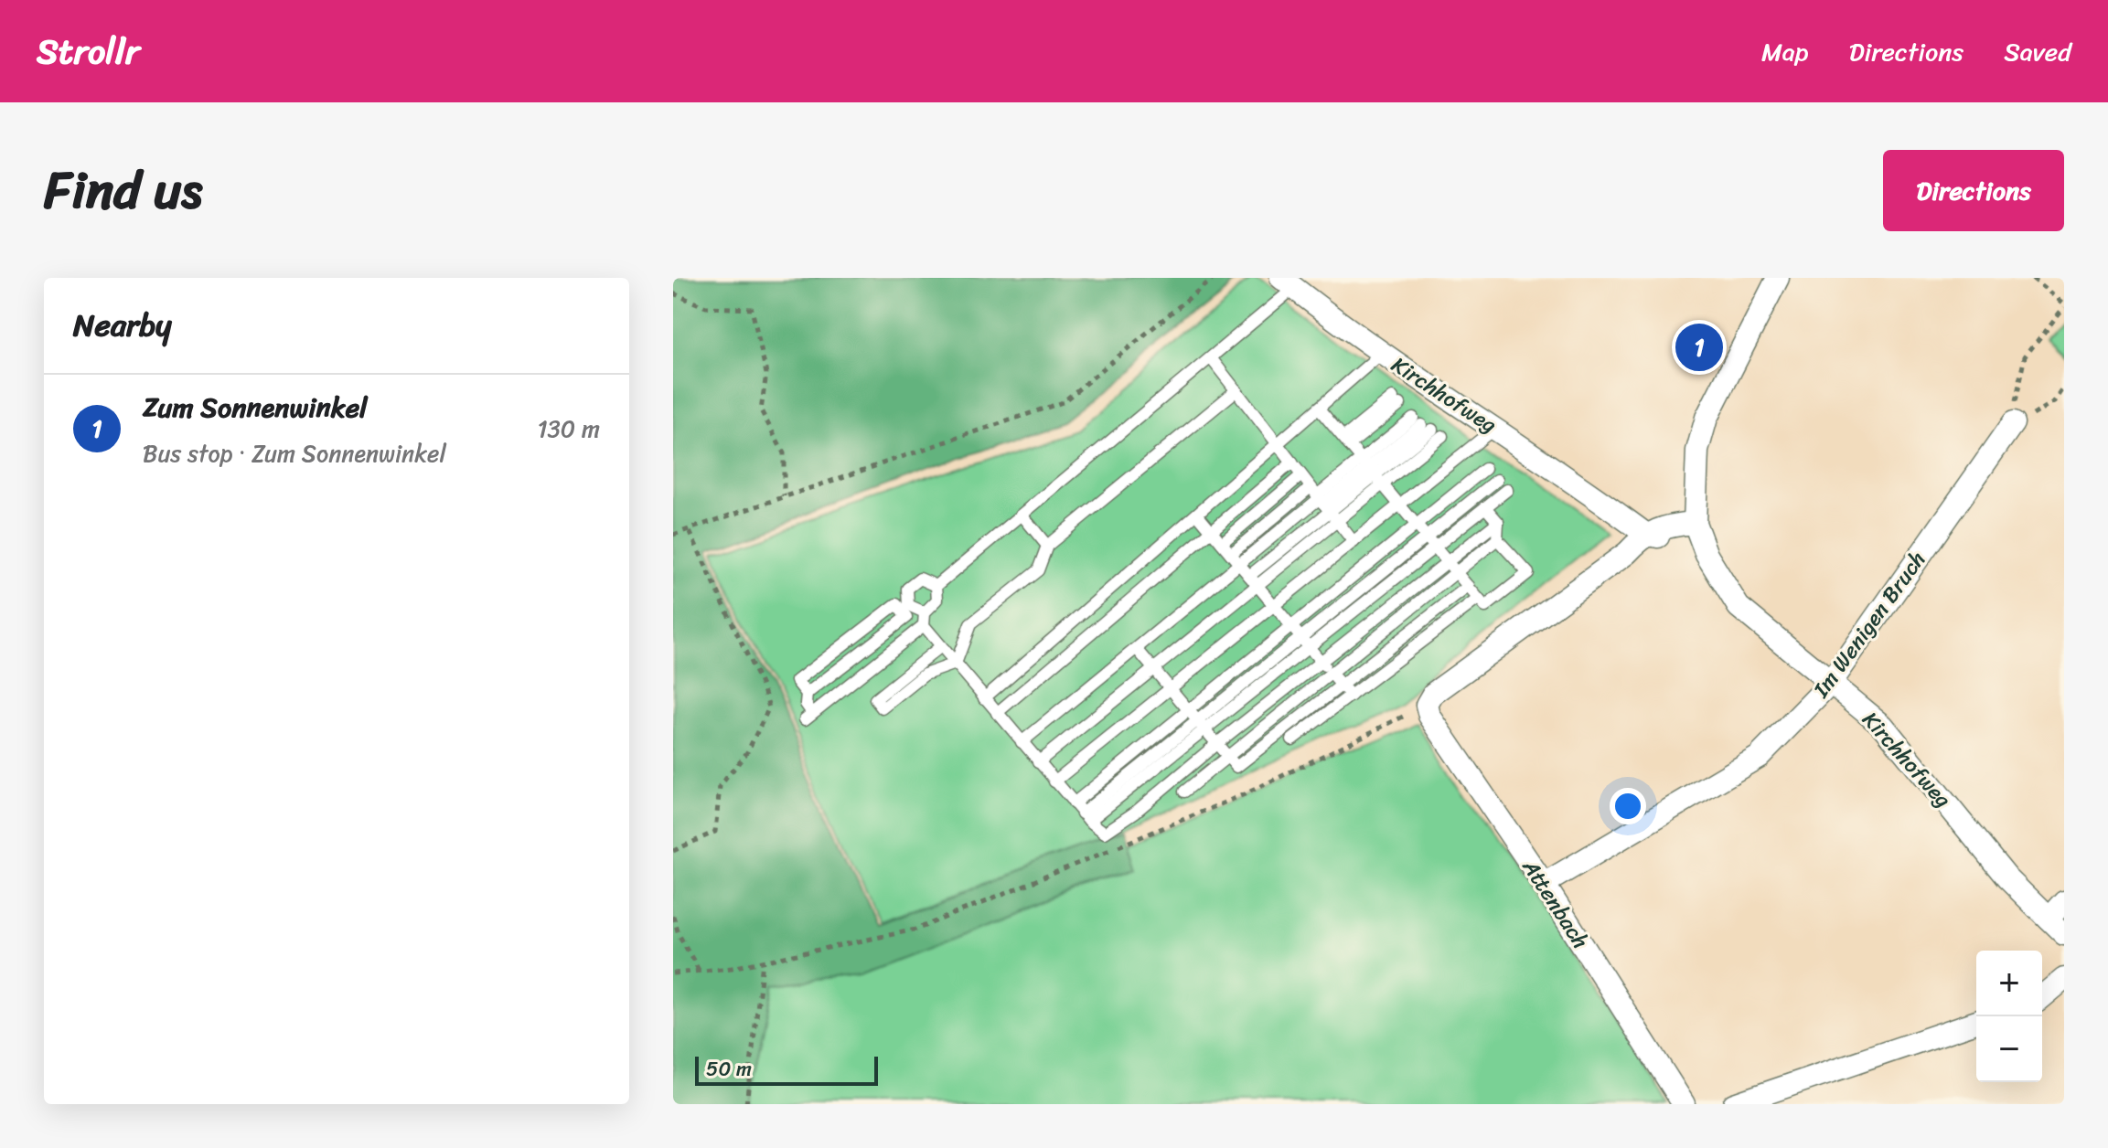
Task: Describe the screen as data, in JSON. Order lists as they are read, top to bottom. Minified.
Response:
{"streets":{"street":["Kirchhofweg","Im Wenigen Bruch","Attenbach"]},"crossings":[["Kirchhofweg","Im Wenigen Bruch"],["Im Wenigen Bruch","Attenbach"]],"scale_bar":"50 m","page":{"header":"Strollr","nav":["Map","Directions","Saved"],"title":"Find us","buttons":"Directions","heading":"Nearby","pins":"1","list":[{"mark":"1","name":"Zum Sonnenwinkel","note":"Bus stop · Zum Sonnenwinkel","value":"130 m"}],"map_buttons":["+","−"],"scale":"50 m"}}
